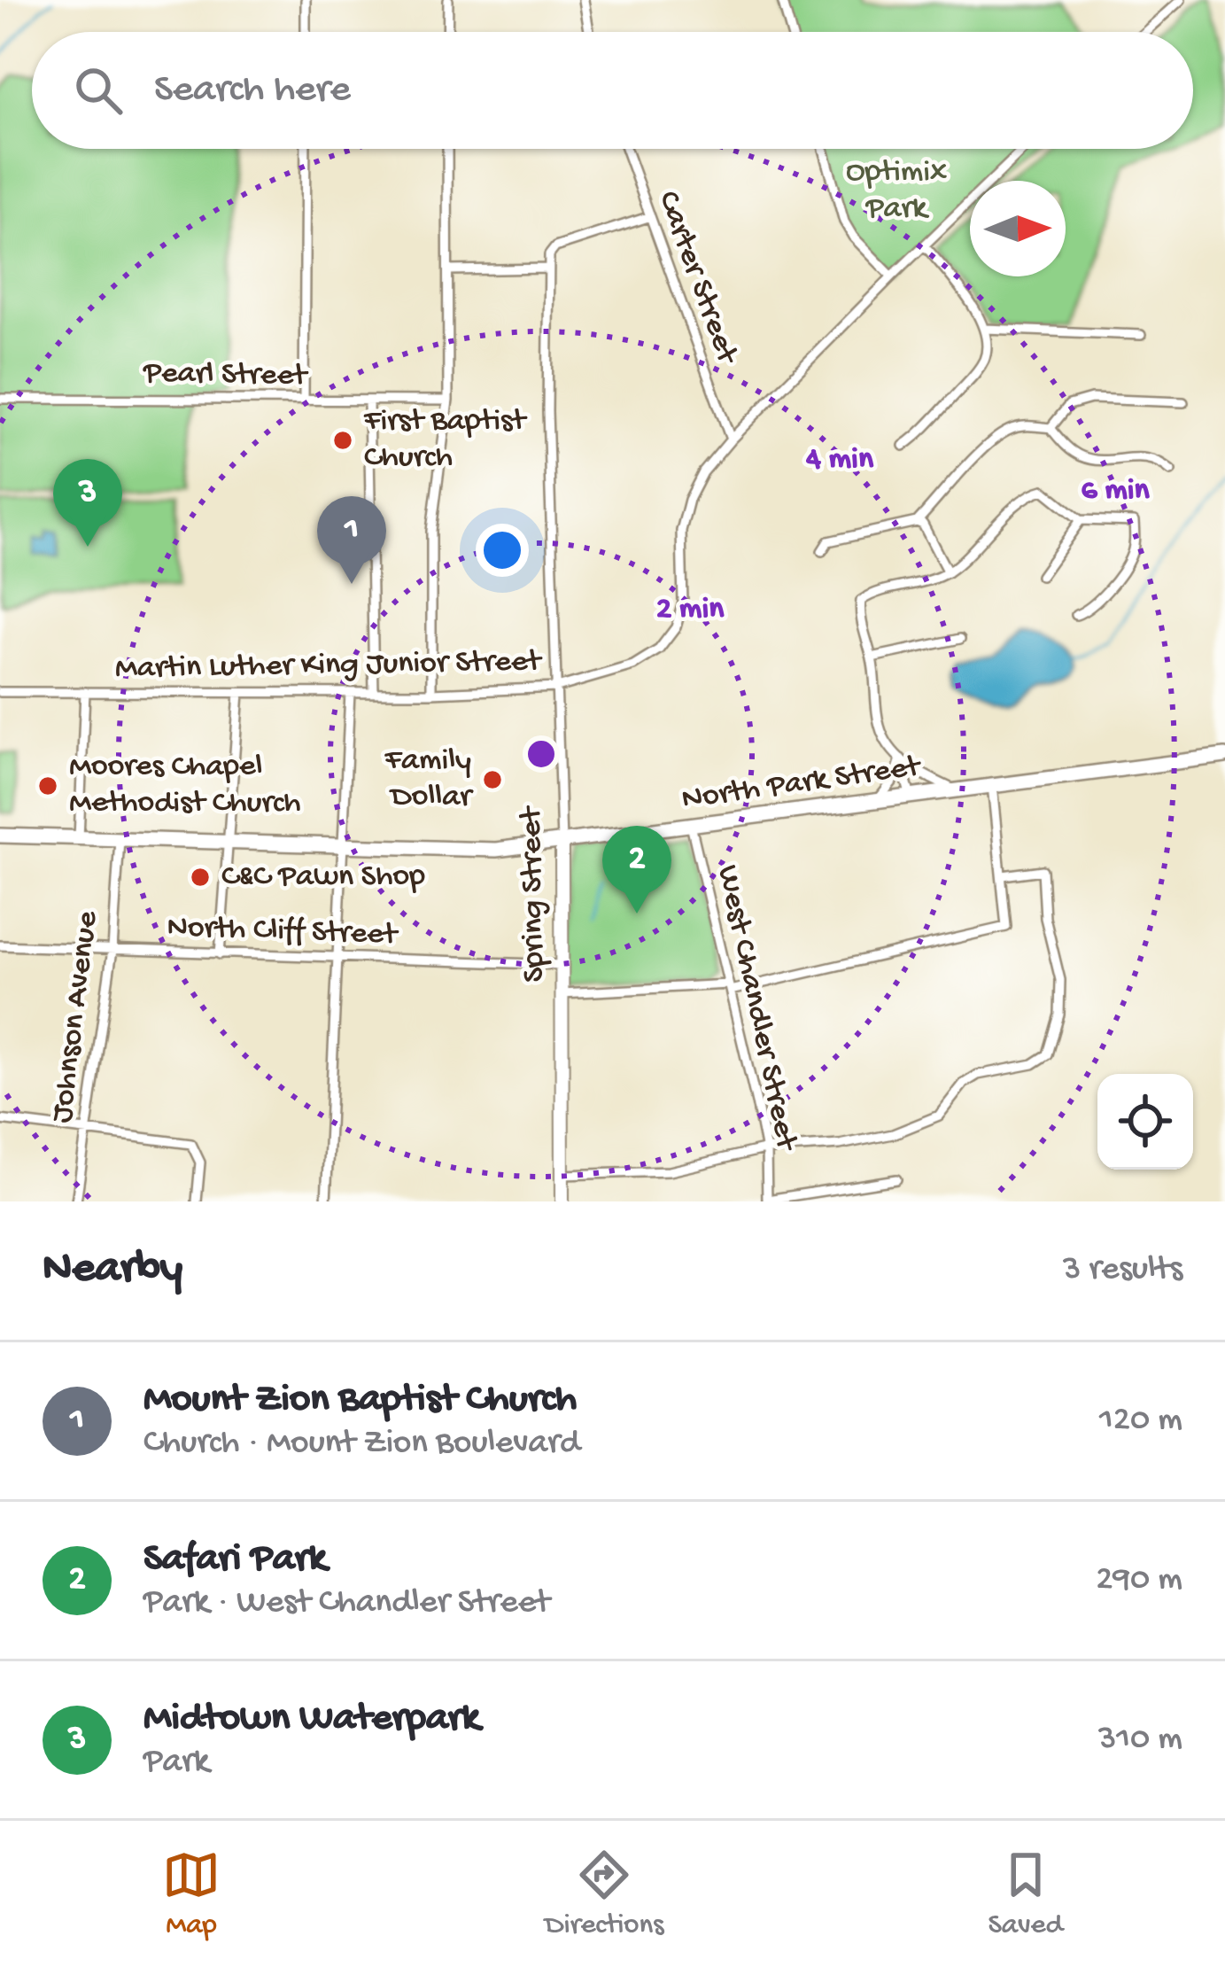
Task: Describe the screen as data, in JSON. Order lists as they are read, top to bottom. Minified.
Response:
{"streets":{"main road":["North Park Street"],"street":["Carter Street","Pearl Street","Martin Luther King Junior Street","Spring Street","North Cliff Street","West Chandler Street","Johnson Avenue"]},"crossings":[["Carter Street","Martin Luther King Junior Street"],["Martin Luther King Junior Street","Spring Street"],["North Park Street","Spring Street"],["North Park Street","West Chandler Street"],["North Park Street","Johnson Avenue"],["Spring Street","North Cliff Street"],["North Cliff Street","Johnson Avenue"]],"parks":["Optimix Park"],"places":["First Baptist Church","Family Dollar","Moores Chapel Methodist Church","C&C Pawn Shop"],"north":"right","page":{"search":"Search here","pins":["3","1","2"],"heading":["Nearby","3 results"],"list":[{"mark":"1","name":"Mount Zion Baptist Church","note":"Church · Mount Zion Boulevard","value":"120 m"},{"mark":"2","name":"Safari Park","note":"Park · West Chandler Street","value":"290 m"},{"mark":"3","name":"Midtown Waterpark","note":"Park","value":"310 m"}],"nav":["Map","Directions","Saved"]},"rings":["4 min","6 min","2 min"]}
